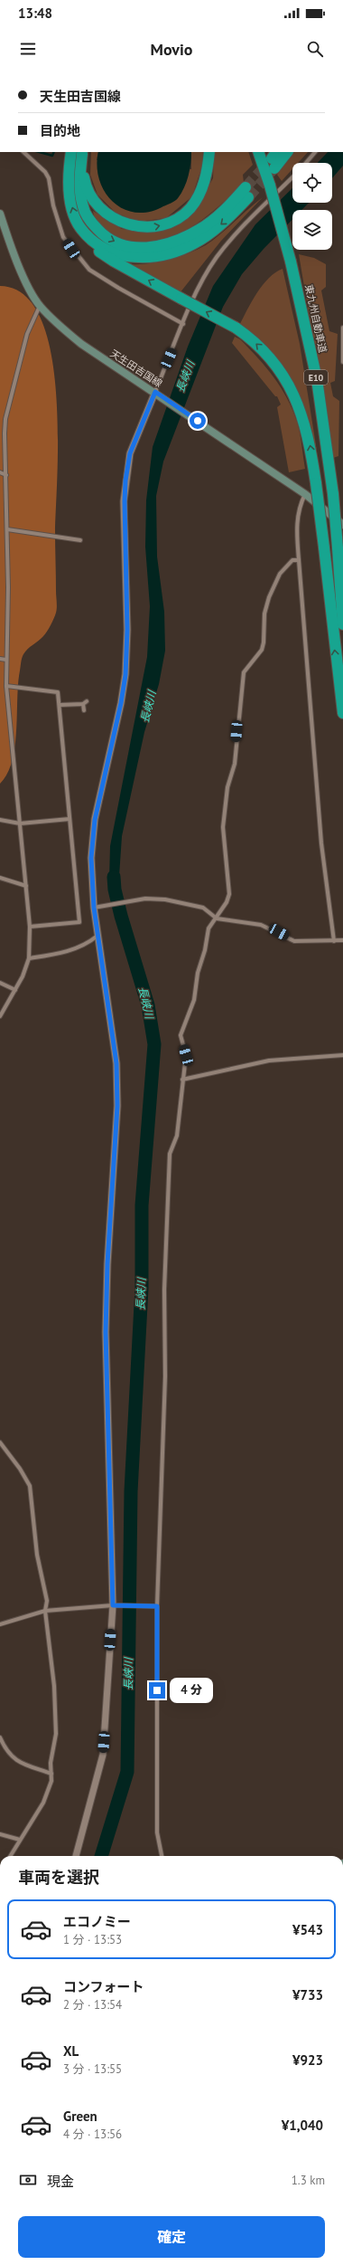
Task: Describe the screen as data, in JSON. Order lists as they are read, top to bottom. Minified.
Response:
{"streets":{"highway":["東九州自動車道","E10"],"main road":["天生田吉国線"]},"water":["長峡川"],"page":{"status":"13:48","header":"Movio","banner":["天生田吉国線","目的地"],"bubble":"4 分","heading":"車両を選択","list":[{"name":"エコノミー","note":"1 分 · 13:53","value":"¥543"},{"name":"コンフォート","note":"2 分 · 13:54","value":"¥733"},{"name":"XL","note":"3 分 · 13:55","value":"¥923"},{"name":"Green","note":"4 分 · 13:56","value":"¥1,040"}],"pay":["現金","1.3 km"],"buttons":"確定"}}
